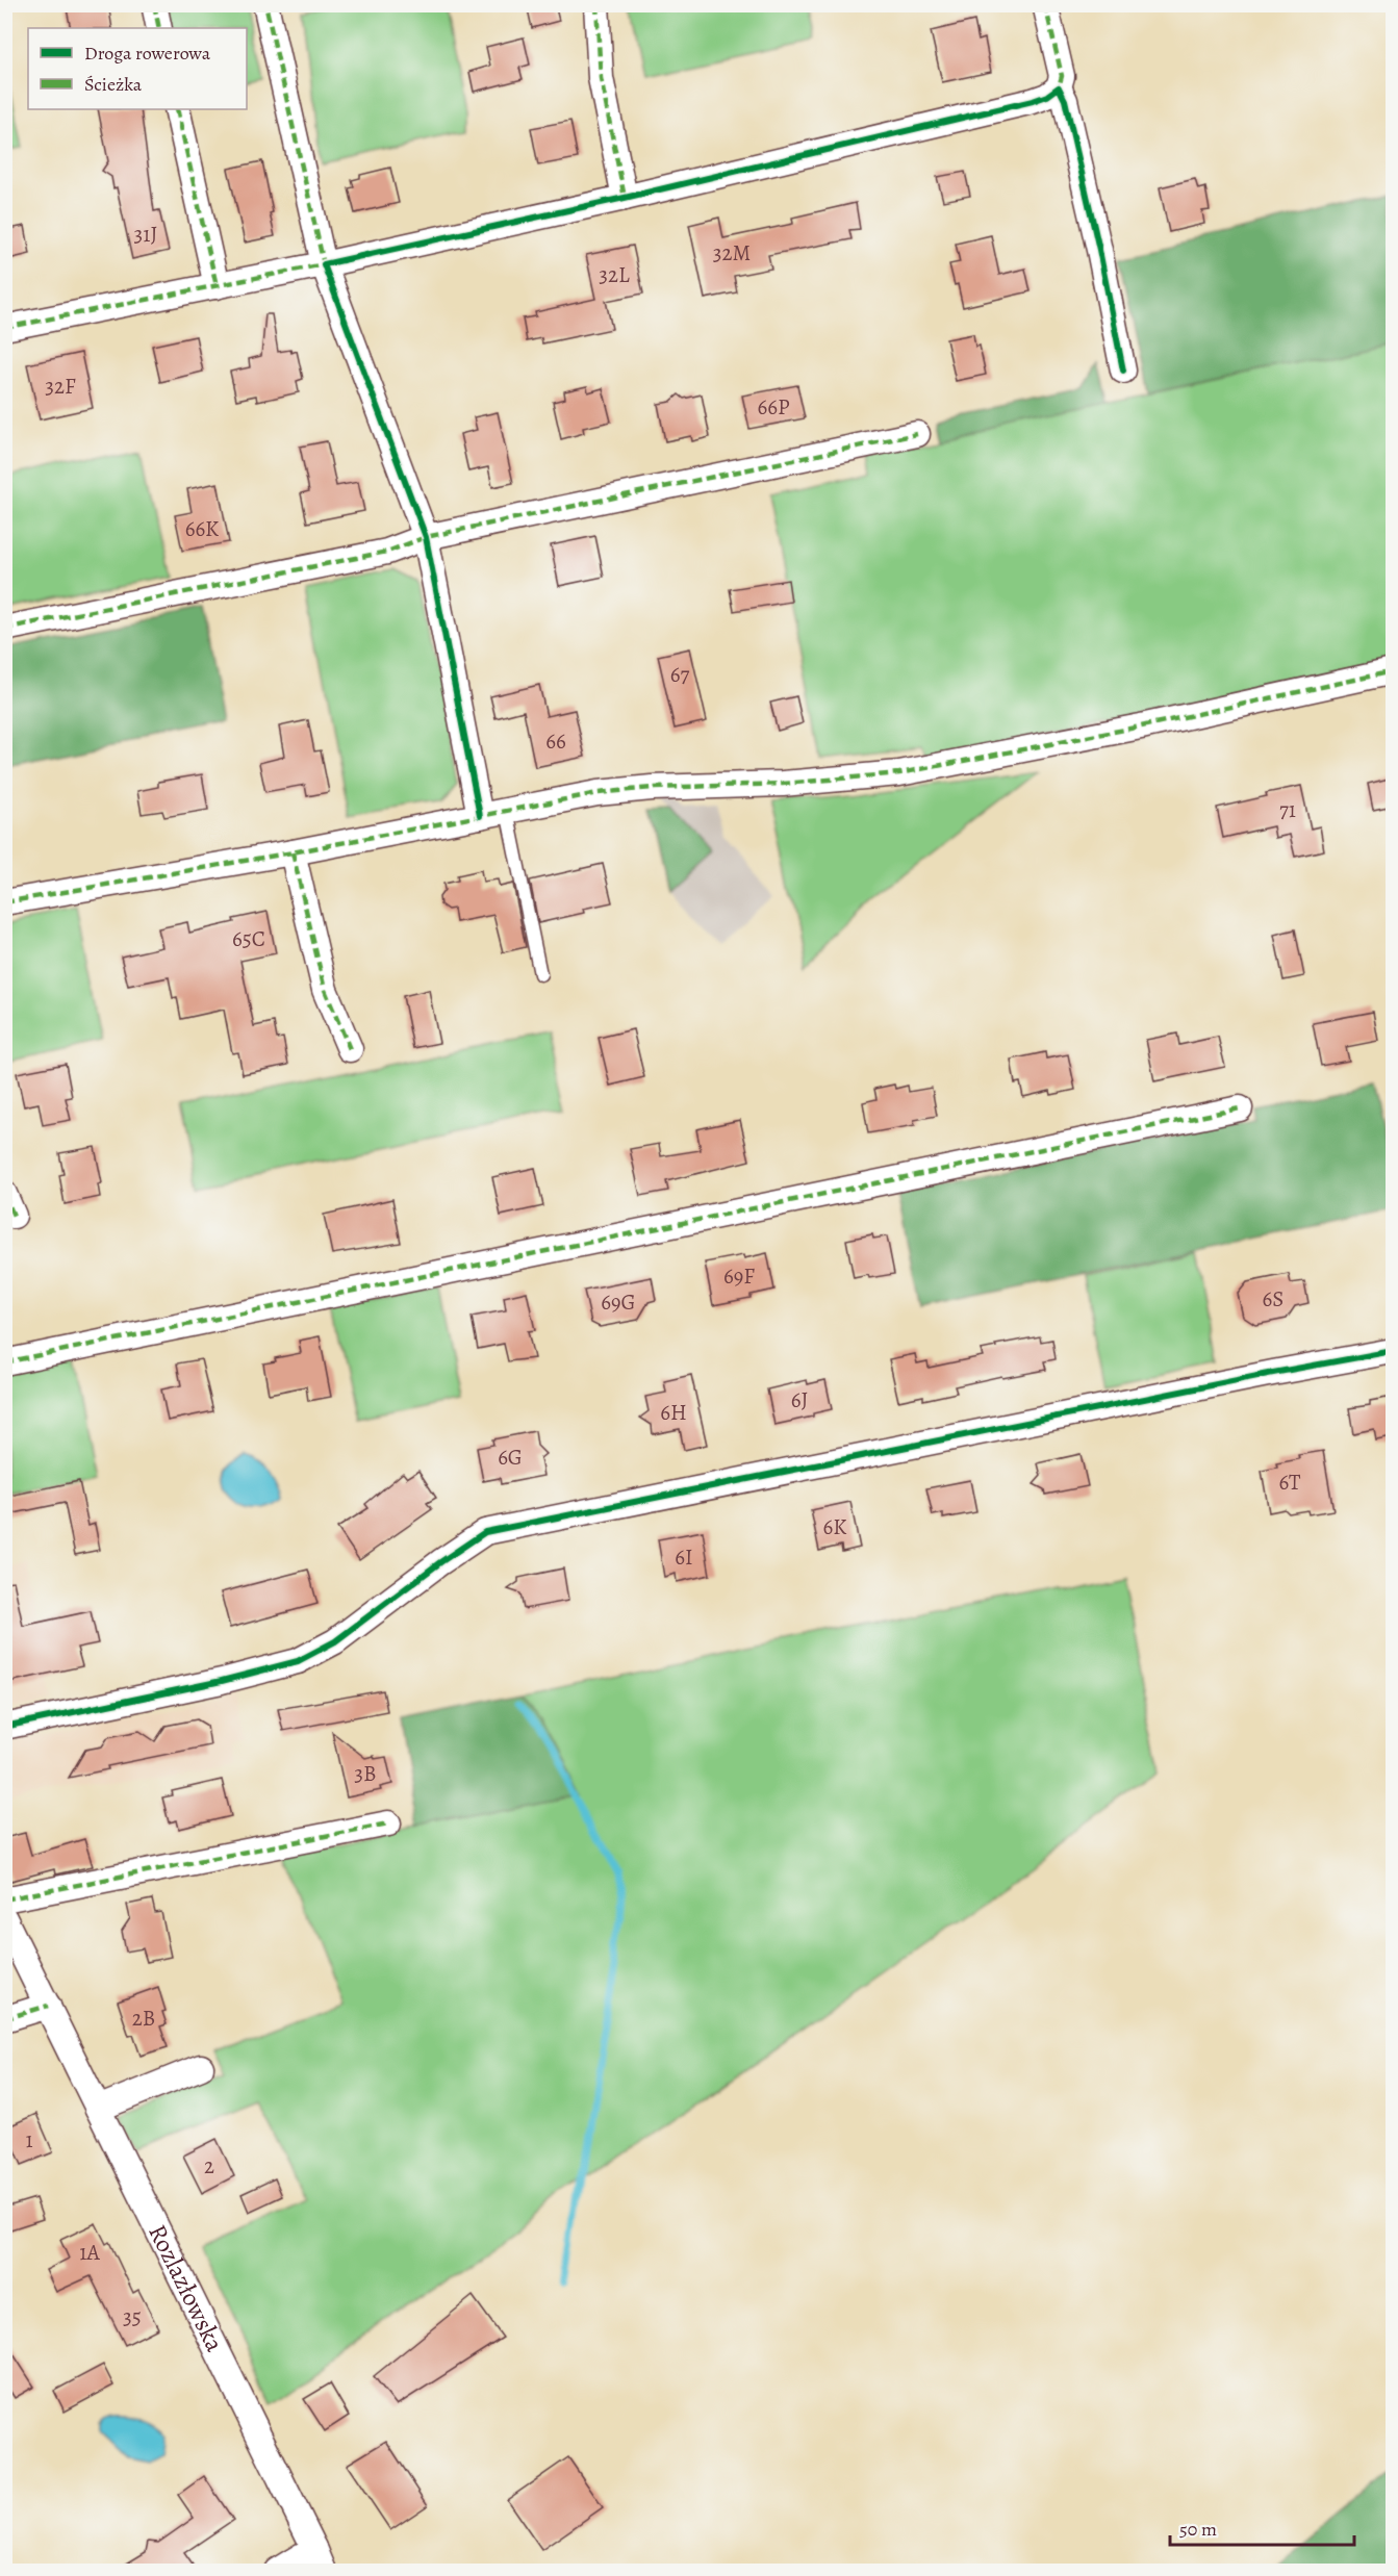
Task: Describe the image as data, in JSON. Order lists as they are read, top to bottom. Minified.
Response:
{"streets":{"street":["Rozlazłowska"]},"house_numbers":["31J","32M","32L","32F","66P","66K","67","66","71","65C","69F","6S","69G","6J","6H","6G","6T","6K","6I","3B","2B","1","2","1A","35"],"legend":["Droga rowerowa","Ścieżka"],"scale_bar":"50 m"}
